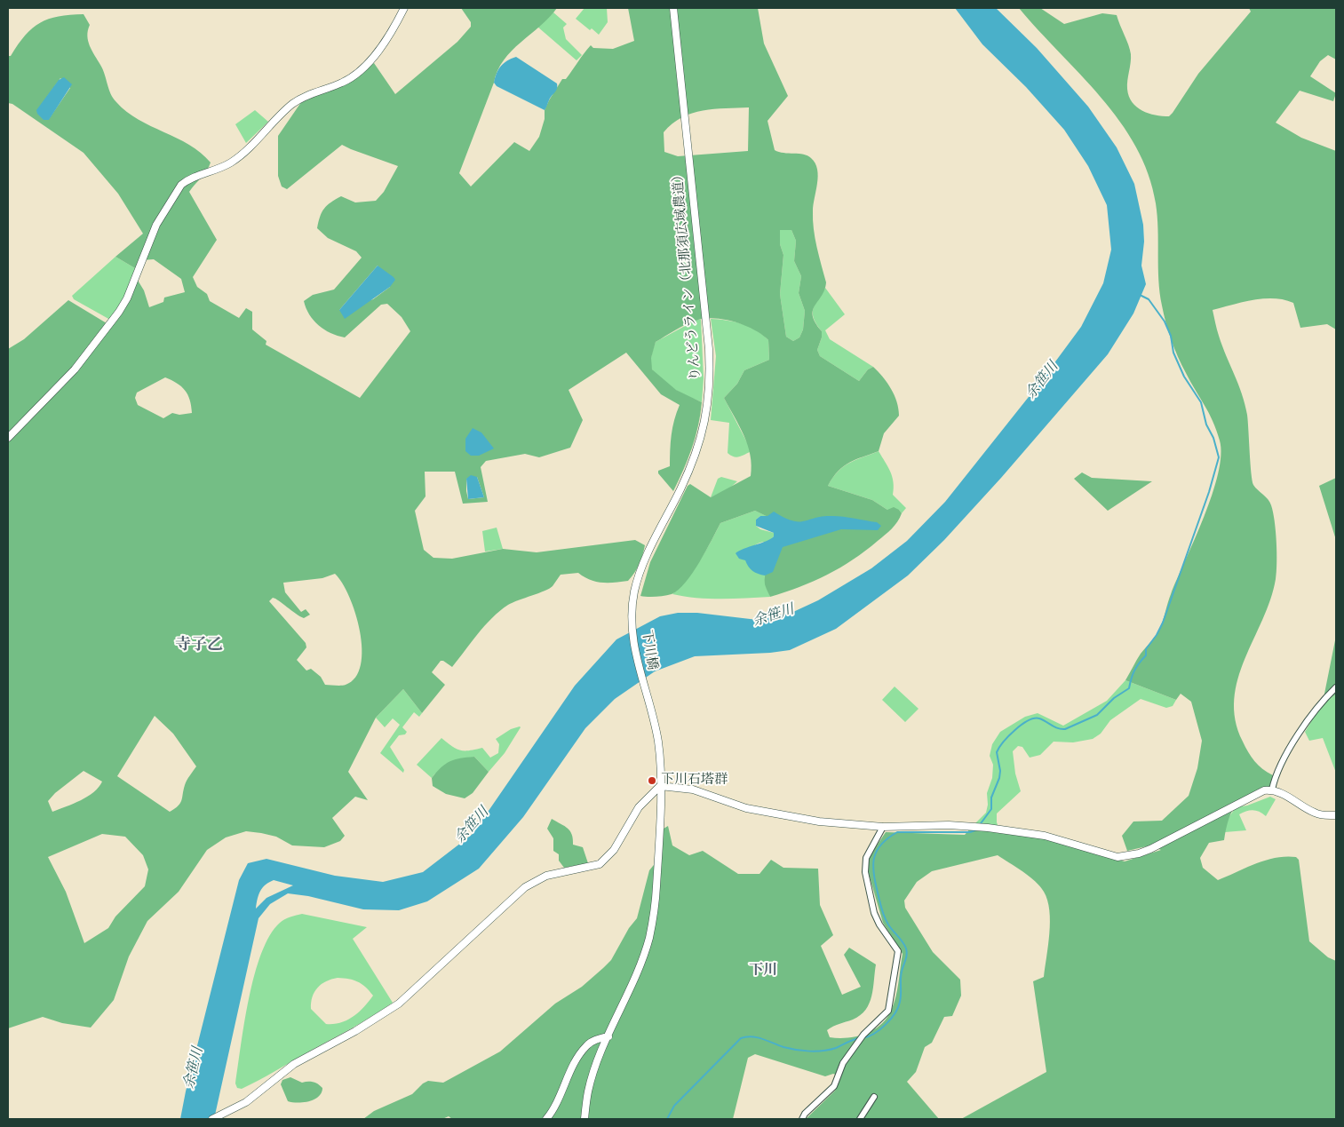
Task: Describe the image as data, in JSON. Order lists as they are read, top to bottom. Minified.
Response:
{"streets":{"street":["りんどうライン（北那須広域農道）","下川橋"]},"crossings":[["りんどうライン（北那須広域農道）","下川橋"]],"districts":["寺子乙","下川"],"water":["余笹川"],"places":["下川石塔群"]}
